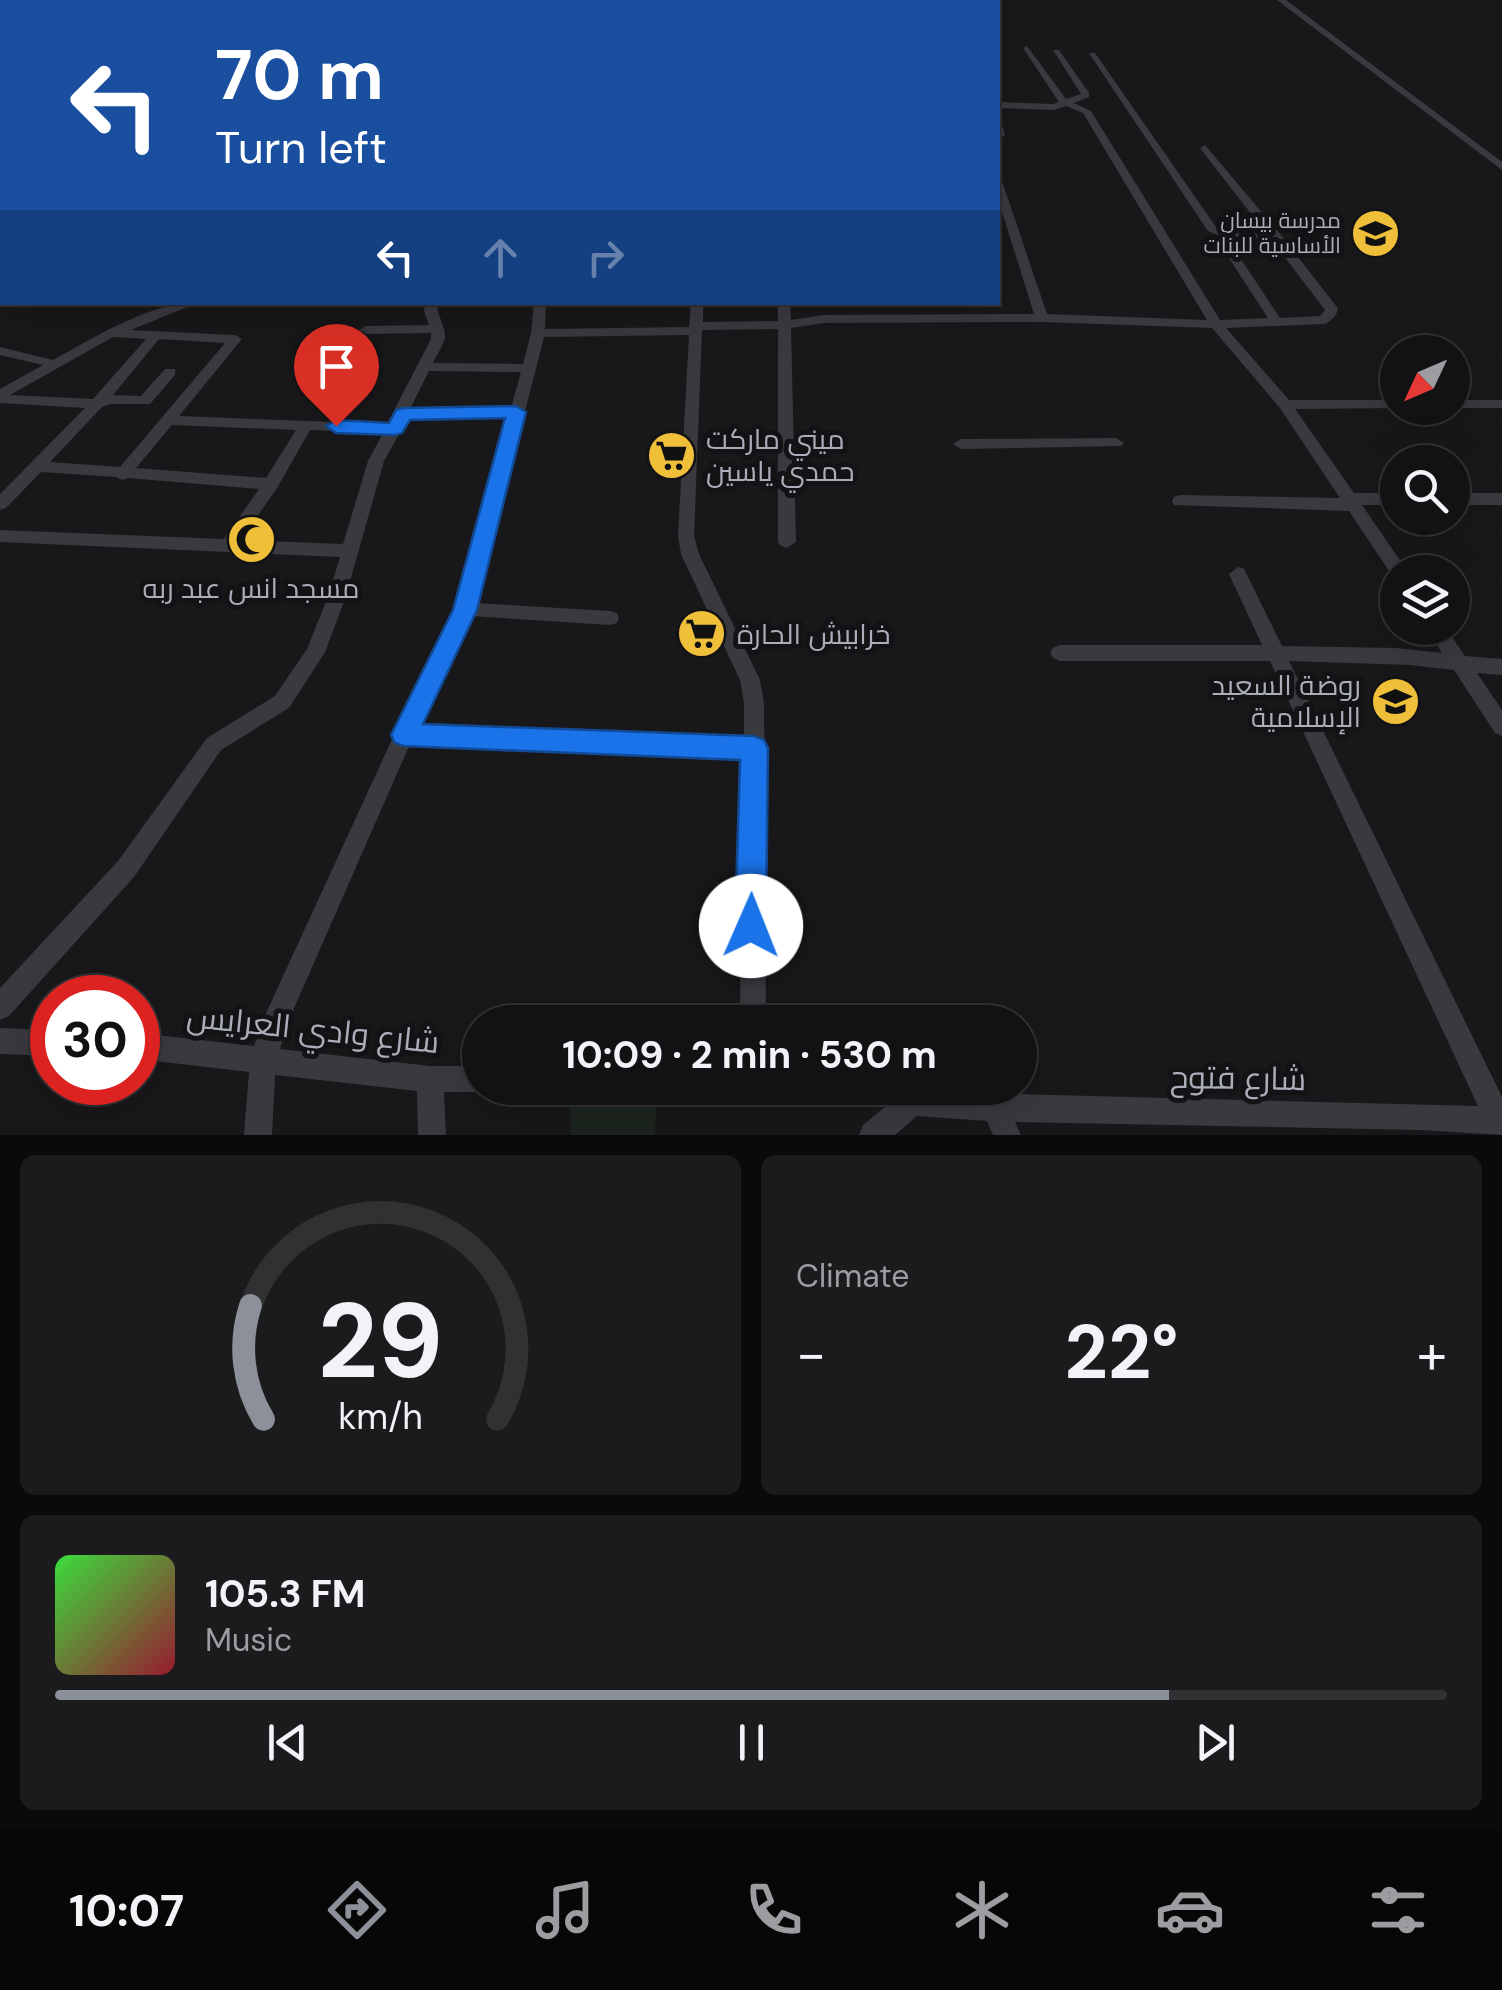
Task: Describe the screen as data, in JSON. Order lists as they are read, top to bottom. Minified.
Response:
{"streets":{"street":["شارع وادي العرايس","شارع فتوح"]},"places":{"school or university":["مدرسة بيسان الأساسية للبنات","روضة السعيد الإسلامية"],"supermarket":["ميني ماركت حمدي ياسين","خرابيش الحارة"],"mosque":["مسجد انس عبد ربه"]},"north":"bottom left","page":{"turn":["70 m","Turn left"],"limit":"30","trip":"10:09 · 2 min · 530 m","tile":"Climate","heat":["−","22°","+"],"song":["105.3 FM","Music"],"tabs":"10:07","gauge":["29","km/h"]}}
